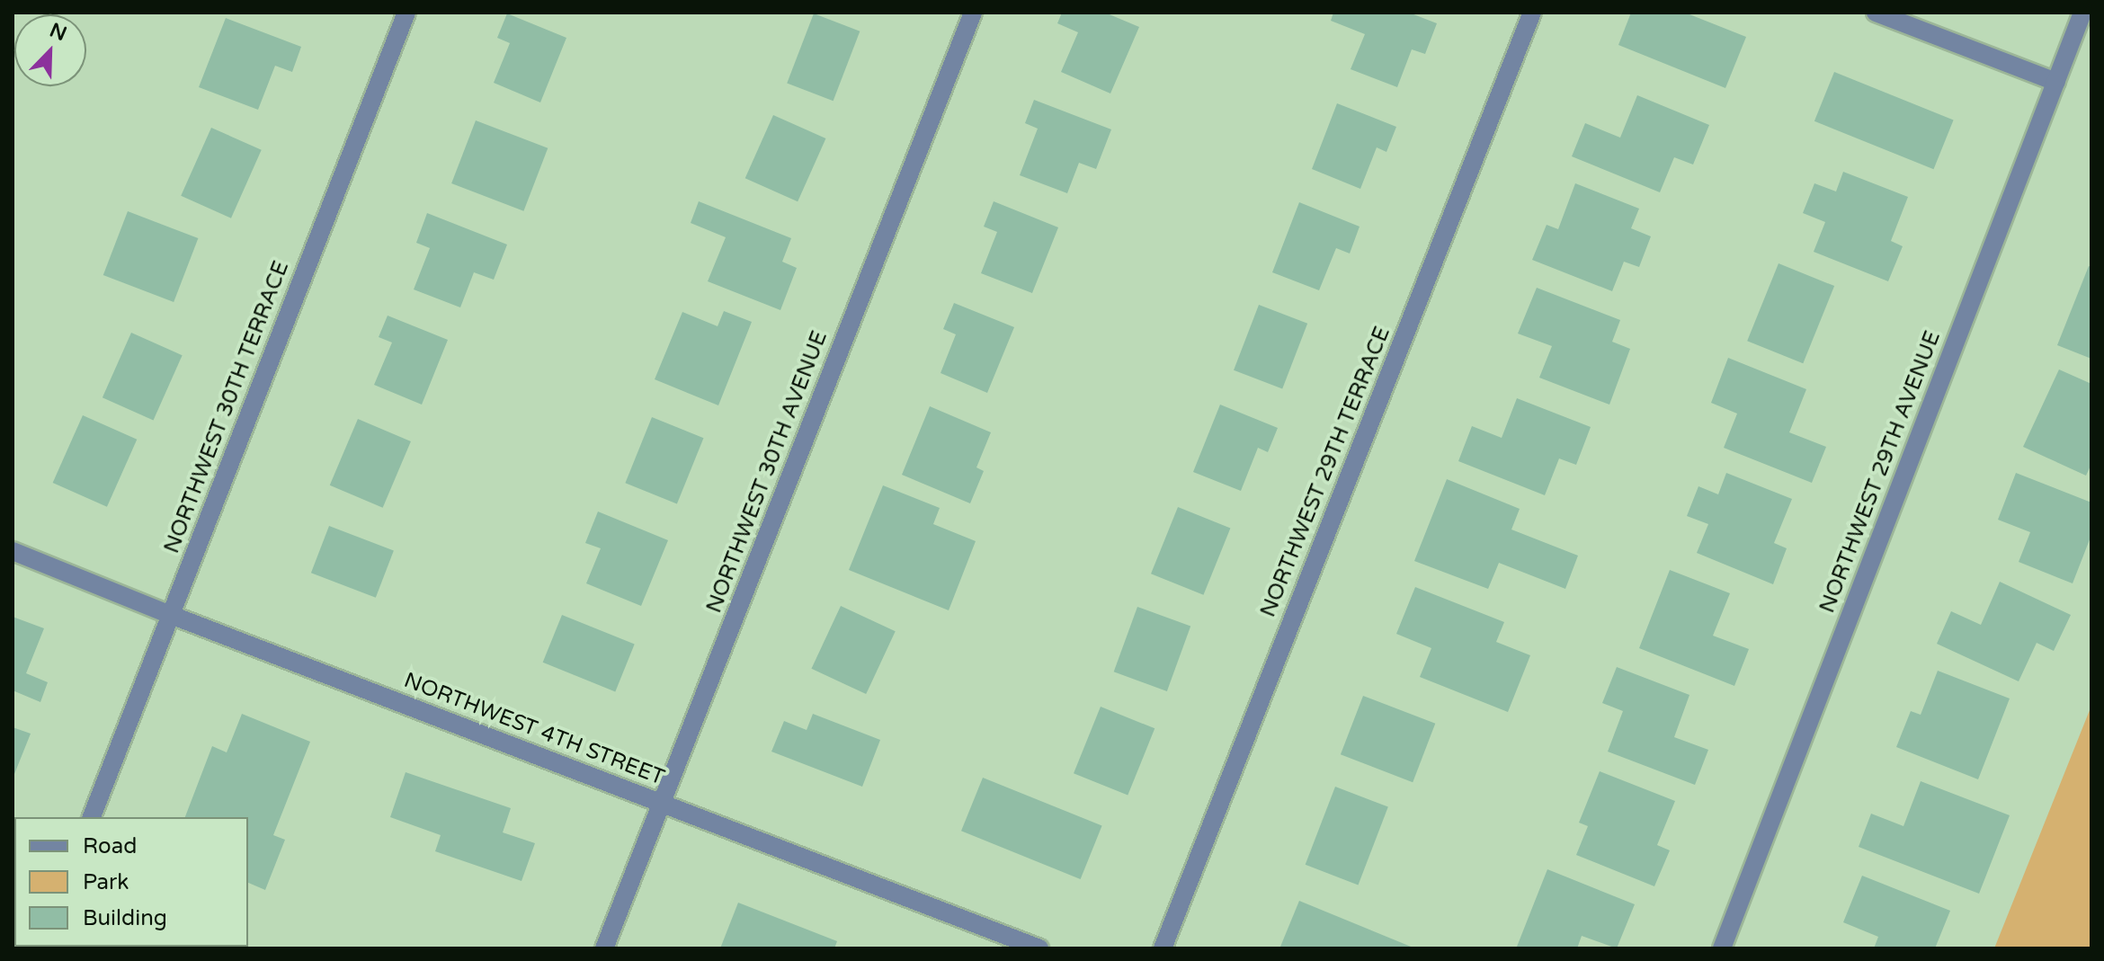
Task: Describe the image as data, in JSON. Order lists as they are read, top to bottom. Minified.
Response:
{"streets":{"street":["NORTHWEST 30TH TERRACE","NORTHWEST 30TH AVENUE","NORTHWEST 29TH TERRACE","NORTHWEST 29TH AVENUE","NORTHWEST 4TH STREET"]},"crossings":[["NORTHWEST 30TH TERRACE","NORTHWEST 4TH STREET"],["NORTHWEST 30TH AVENUE","NORTHWEST 4TH STREET"]],"legend":["Road","Park","Building"],"north":"top right"}
